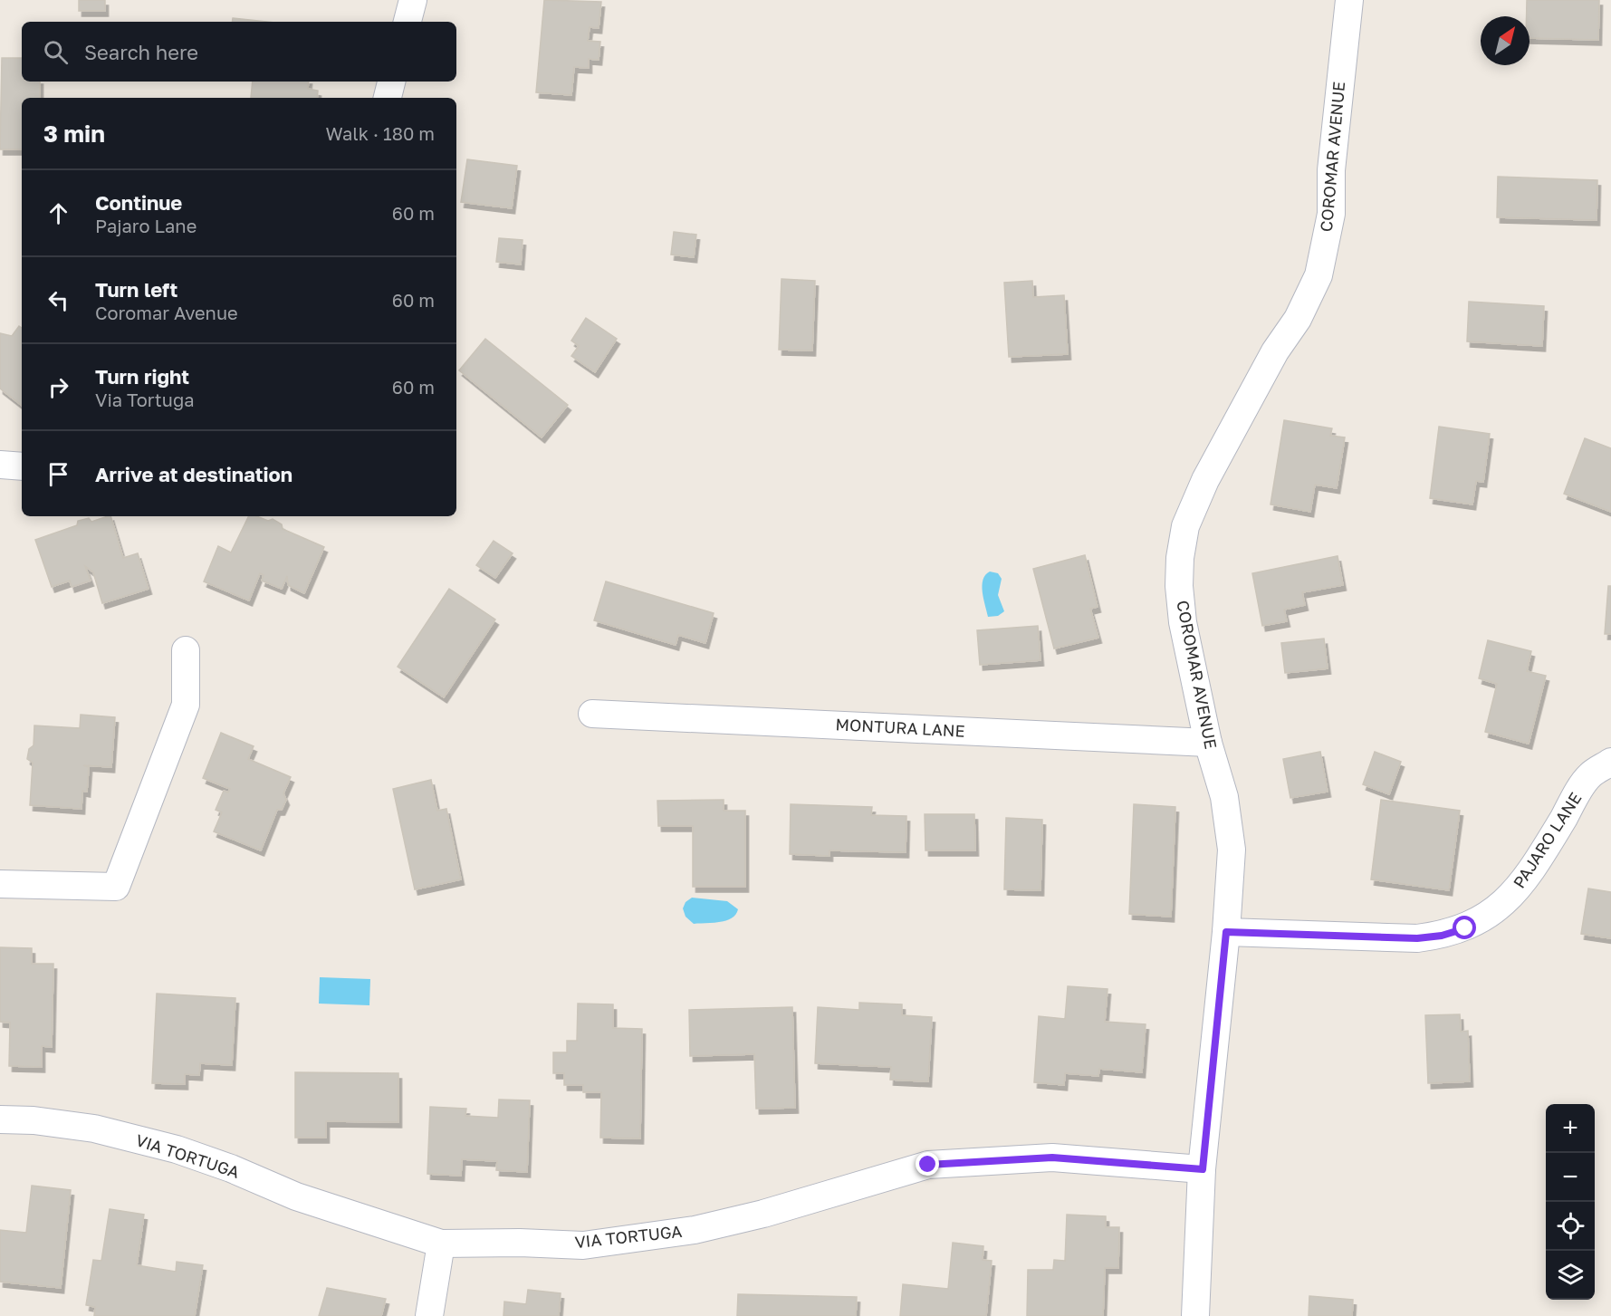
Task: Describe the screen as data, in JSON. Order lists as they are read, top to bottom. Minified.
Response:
{"streets":{"street":["COROMAR AVENUE","MONTURA LANE","PAJARO LANE","VIA TORTUGA"]},"crossings":[["COROMAR AVENUE","MONTURA LANE"],["COROMAR AVENUE","PAJARO LANE"],["COROMAR AVENUE","VIA TORTUGA"]],"north":"top right","page":{"search":"Search here","heading":["3 min","Walk · 180 m"],"list":[["Continue","Pajaro Lane","60 m"],["Turn left","Coromar Avenue","60 m"],["Turn right","Via Tortuga","60 m"],"Arrive at destination"],"map_buttons":["+","−"]}}
